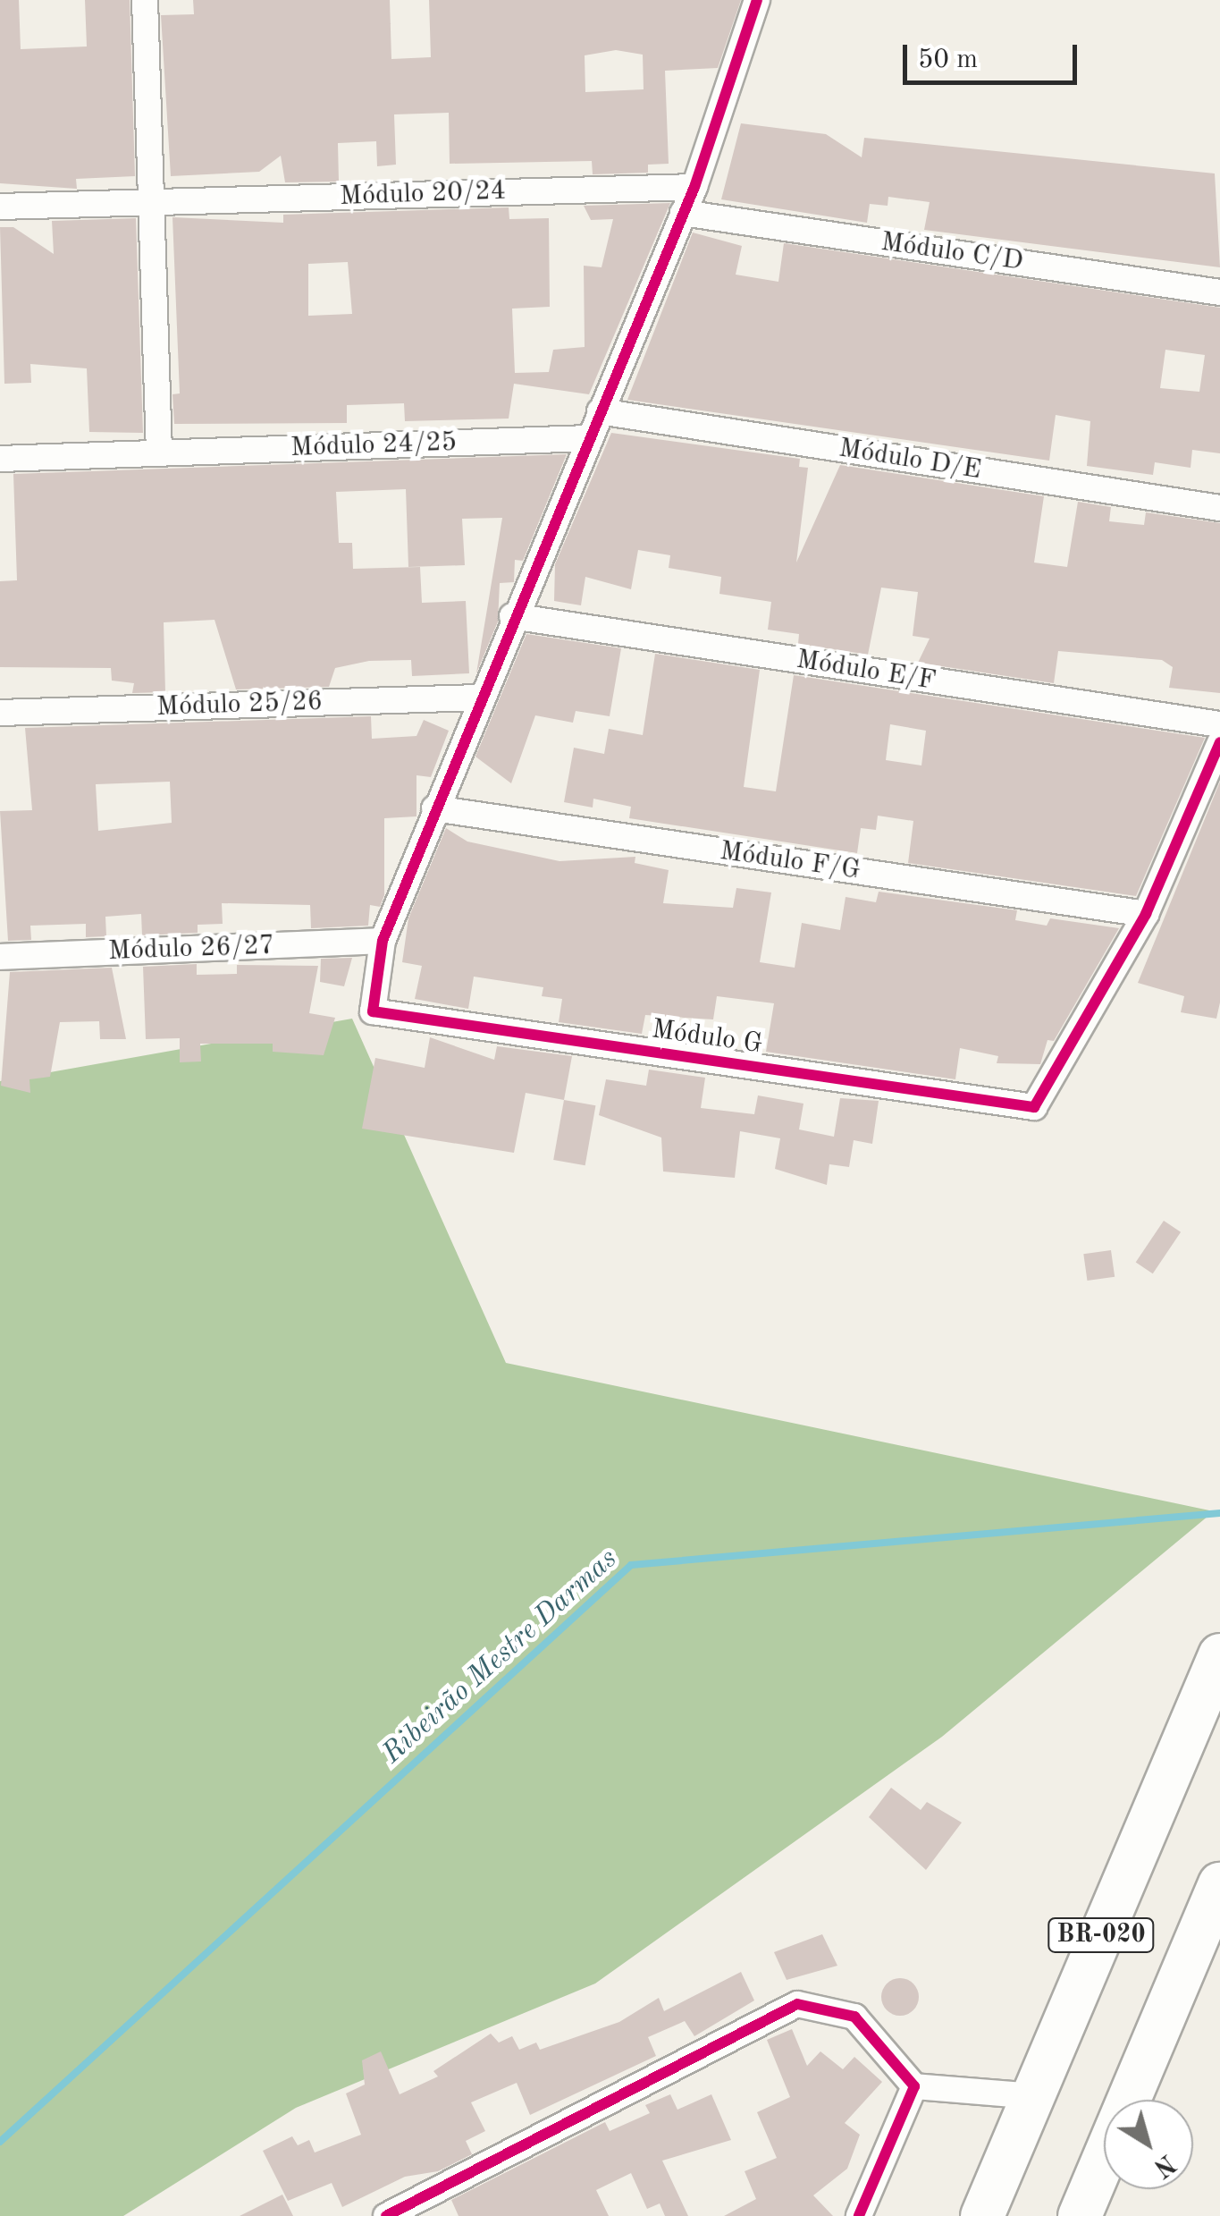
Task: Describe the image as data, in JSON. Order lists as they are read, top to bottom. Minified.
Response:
{"streets":{"highway":["BR-020"],"street":["Módulo 20/24","Módulo C/D","Módulo 24/25","Módulo D/E","Módulo E/F","Módulo 25/26","Módulo F/G","Módulo 26/27","Módulo G"]},"crossings":[["Módulo F/G","Módulo G"],["Módulo 26/27","Módulo G"]],"water":["Ribeirão Mestre Darmas"],"scale_bar":"50 m","north":"bottom right"}
